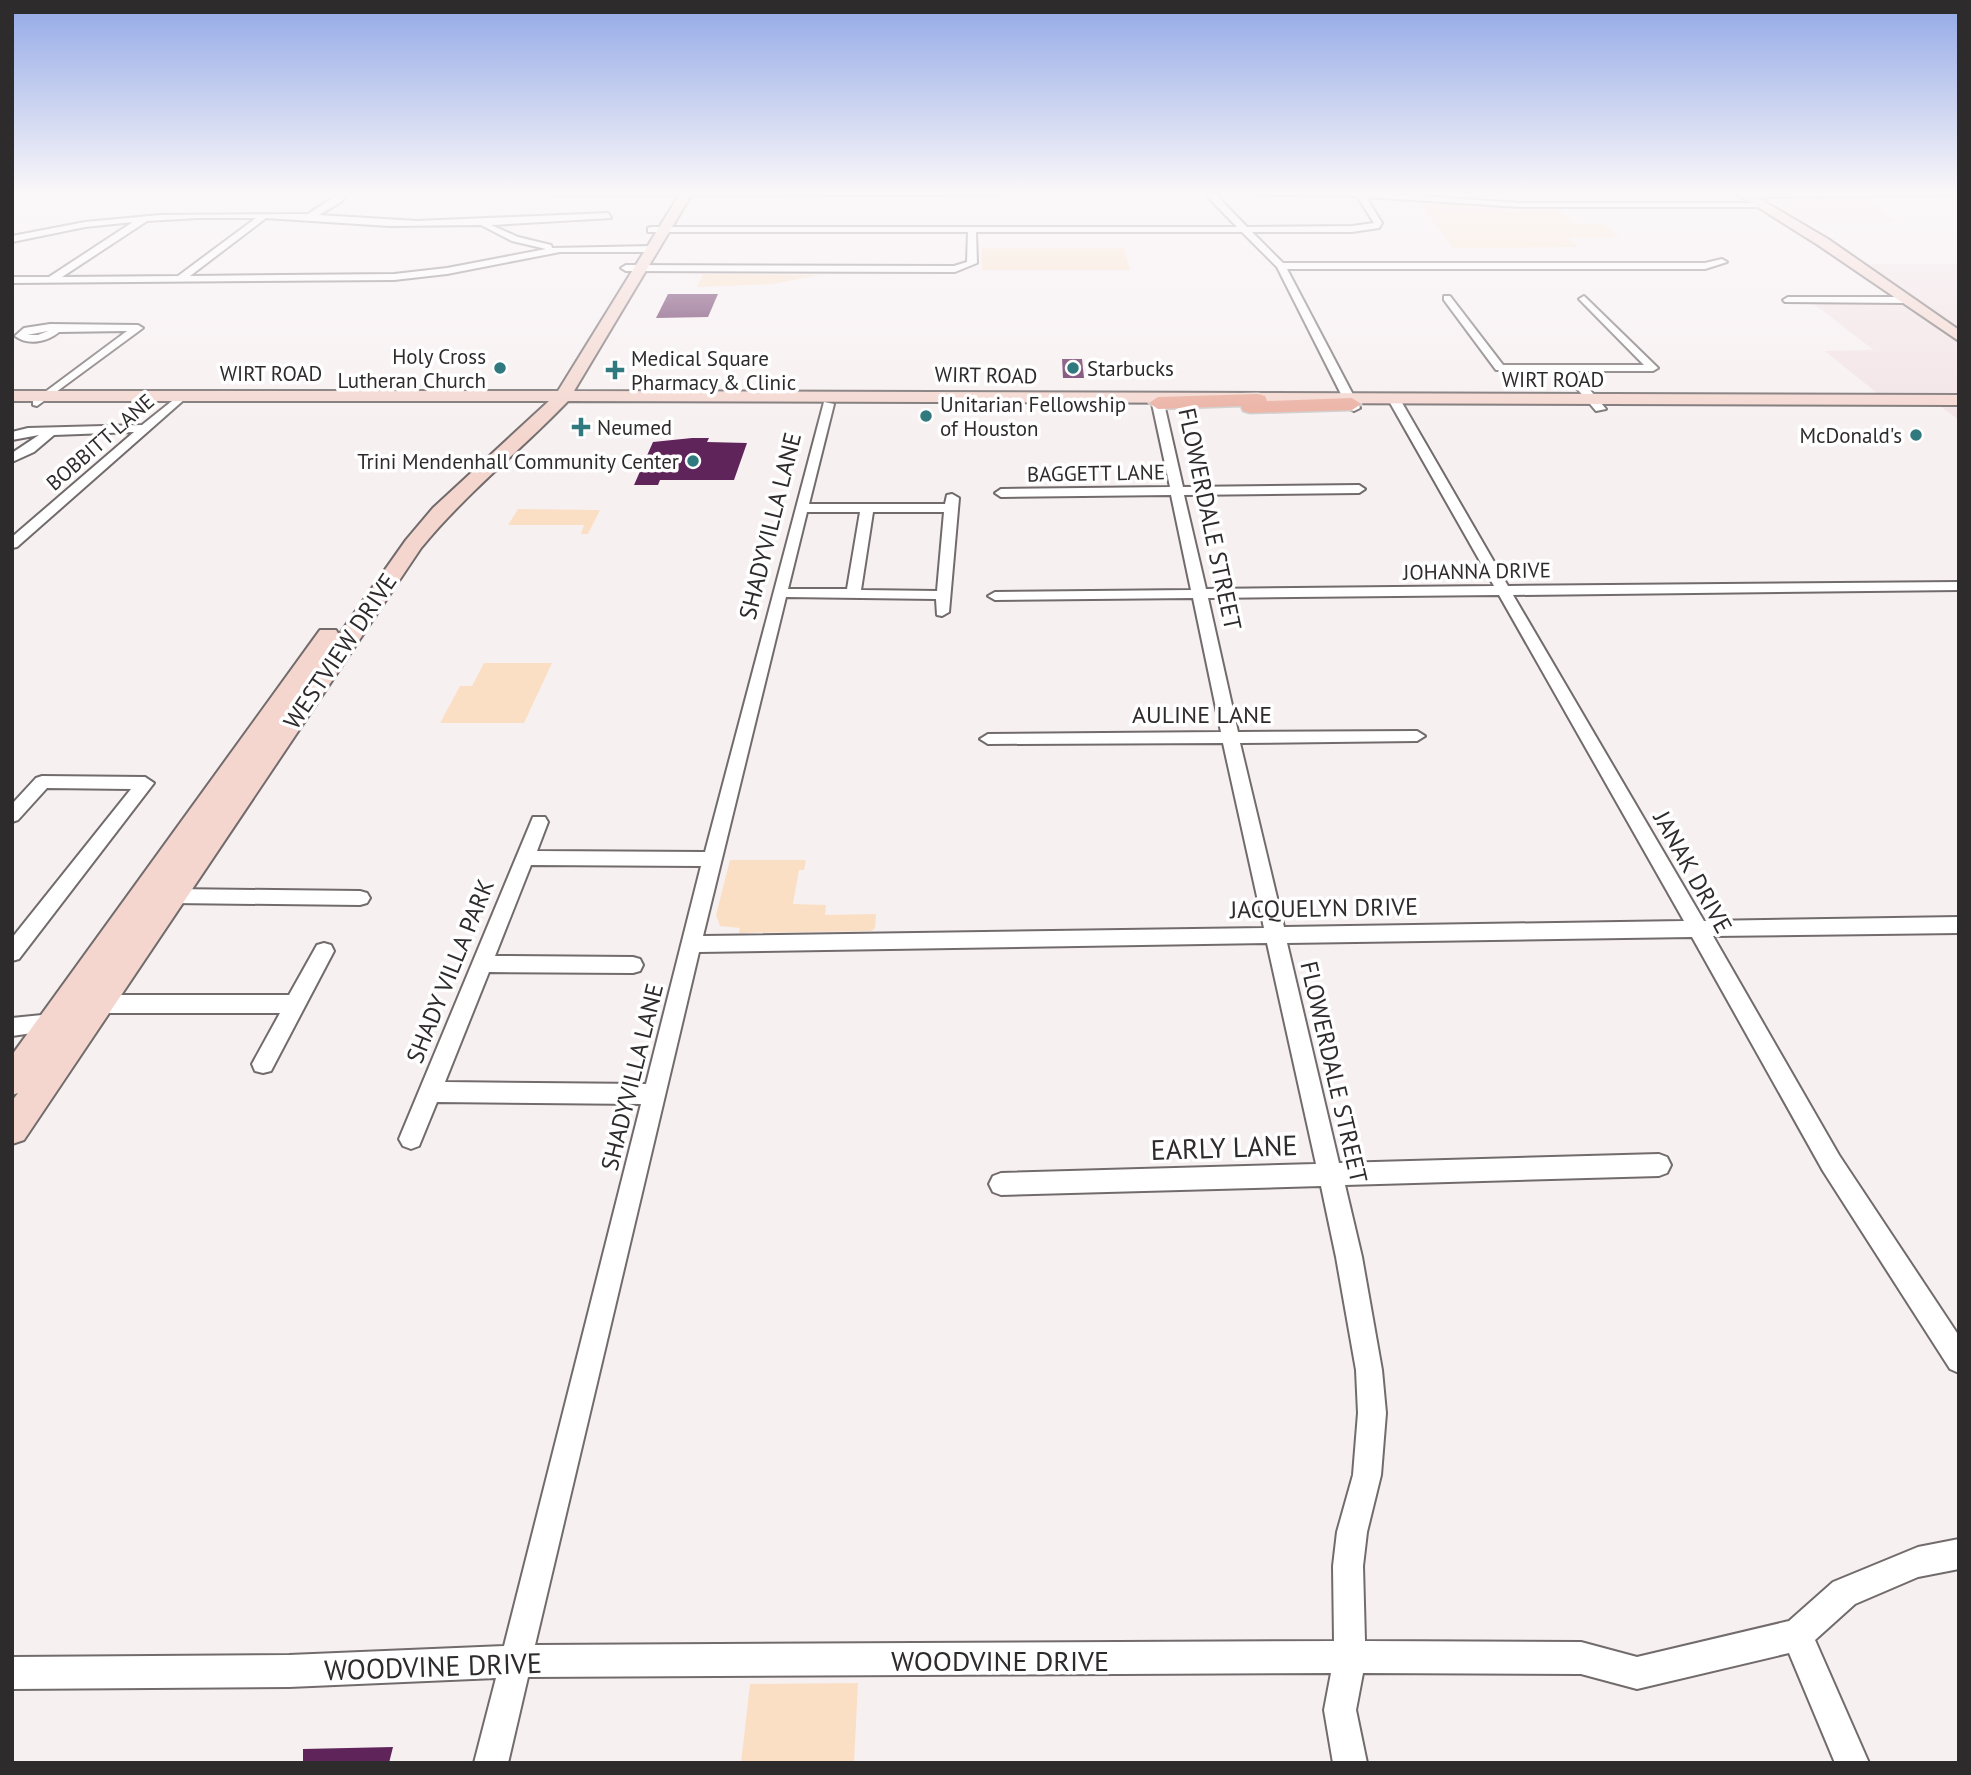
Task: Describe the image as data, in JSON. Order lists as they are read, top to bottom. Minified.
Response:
{"streets":{"main road":["WIRT ROAD","WESTVIEW DRIVE"],"street":["BOBBITT LANE","BAGGETT LANE","FLOWERDALE STREET","SHADYVILLA LANE","JOHANNA DRIVE","AULINE LANE","JANAK DRIVE","JACQUELYN DRIVE","SHADY VILLA PARK","EARLY LANE","WOODVINE DRIVE"]},"crossings":[["WIRT ROAD","BOBBITT LANE"],["WIRT ROAD","FLOWERDALE STREET"],["WIRT ROAD","SHADYVILLA LANE"],["WIRT ROAD","WESTVIEW DRIVE"],["WIRT ROAD","JANAK DRIVE"],["BAGGETT LANE","FLOWERDALE STREET"],["FLOWERDALE STREET","JOHANNA DRIVE"],["FLOWERDALE STREET","AULINE LANE"],["FLOWERDALE STREET","JACQUELYN DRIVE"],["FLOWERDALE STREET","EARLY LANE"],["FLOWERDALE STREET","WOODVINE DRIVE"],["SHADYVILLA LANE","JACQUELYN DRIVE"],["SHADYVILLA LANE","WOODVINE DRIVE"],["JOHANNA DRIVE","JANAK DRIVE"],["JANAK DRIVE","JACQUELYN DRIVE"]],"places":{"other":["Holy Cross Lutheran Church","Starbucks","Unitarian Fellowship of Houston","McDonald's","Trini Mendenhall Community Center"],"health":["Medical Square Pharmacy & Clinic","Neumed"]}}
